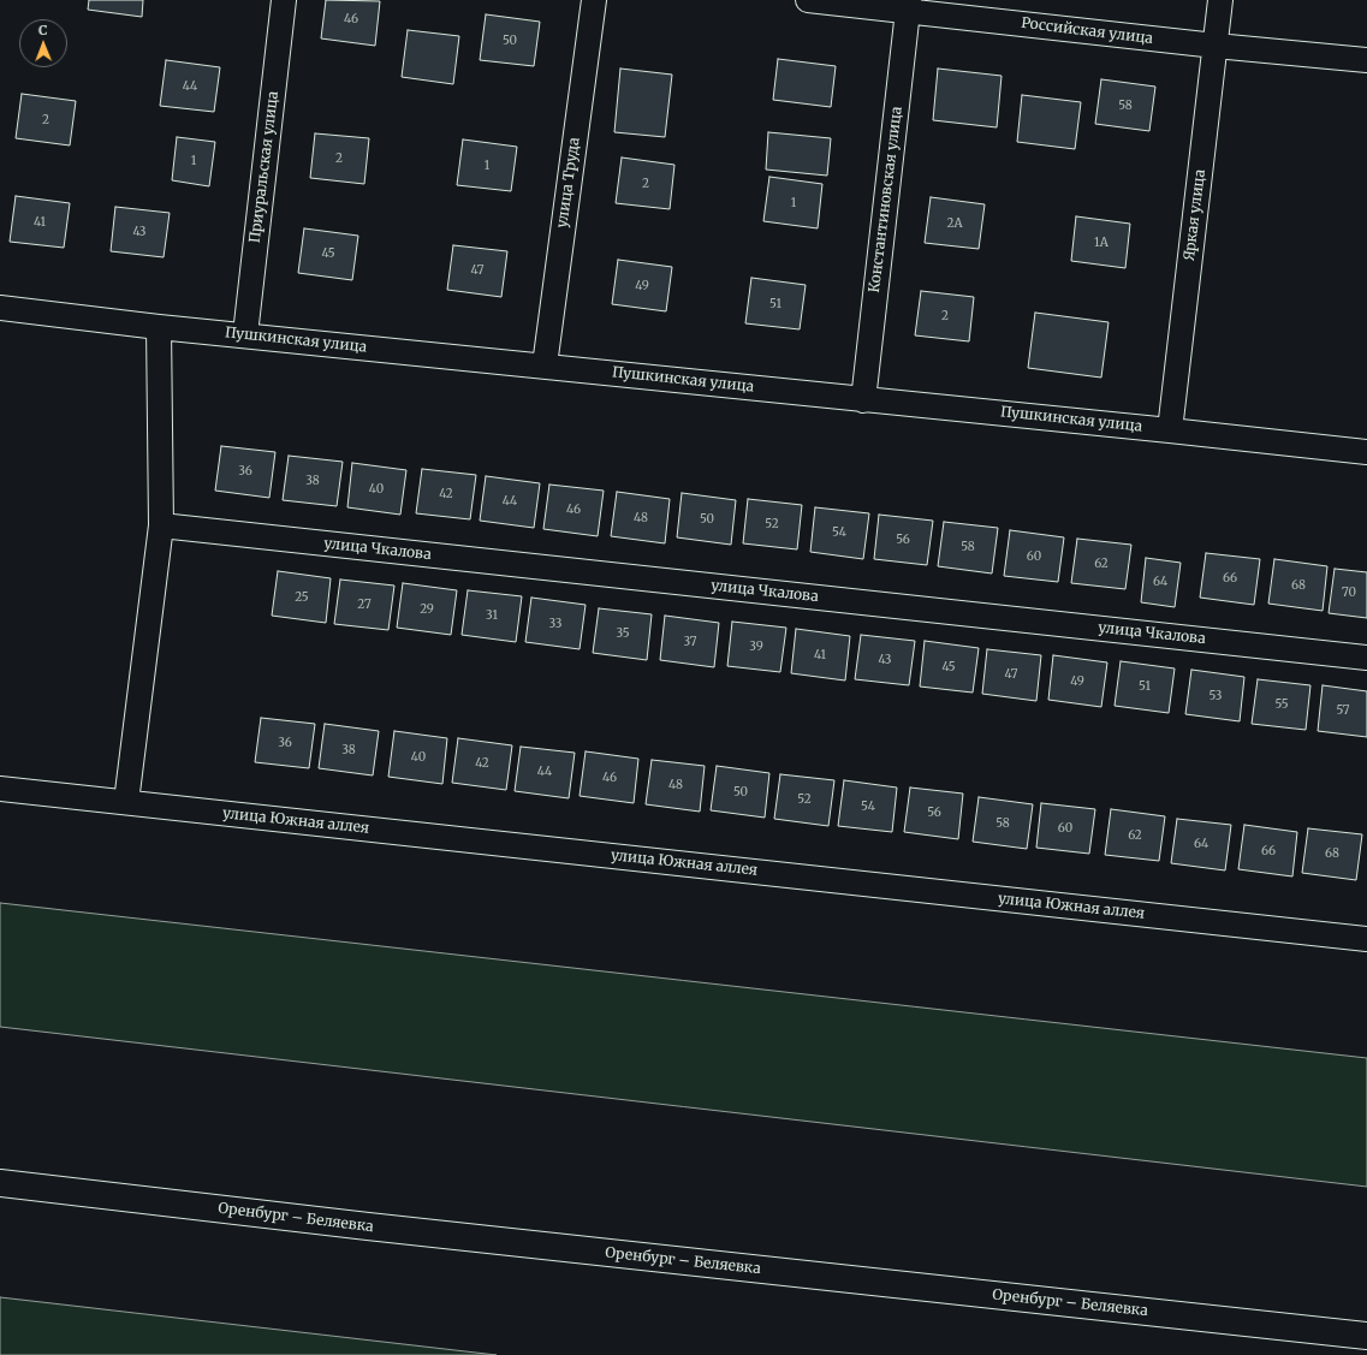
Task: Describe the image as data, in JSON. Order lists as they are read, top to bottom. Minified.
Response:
{"streets":{"main road":["Оренбург – Беляевка"],"street":["Российская улица","Приуральская улица","улица Труда","Константиновская улица","Яркая улица","Пушкинская улица","улица Чкалова","улица Южная аллея"]},"crossings":[["Российская улица","Константиновская улица"],["Российская улица","Яркая улица"],["Приуральская улица","Пушкинская улица"],["улица Труда","Пушкинская улица"],["Константиновская улица","Пушкинская улица"],["Яркая улица","Пушкинская улица"]],"house_numbers":["46","50","44","58","2","2","1","1","2","1","41","2А","43","1А","45","47","49","51","2","36","38","40","42","44","46","48","50","52","54","56","58","60","62","66","64","68","70","25","27","29","31","33","35","37","39","41","43","45","47","49","51","53","55","57","36","38","40","42","44","46","48","50","52","54","56","58","60","62","64","66","68"],"north":"top"}
